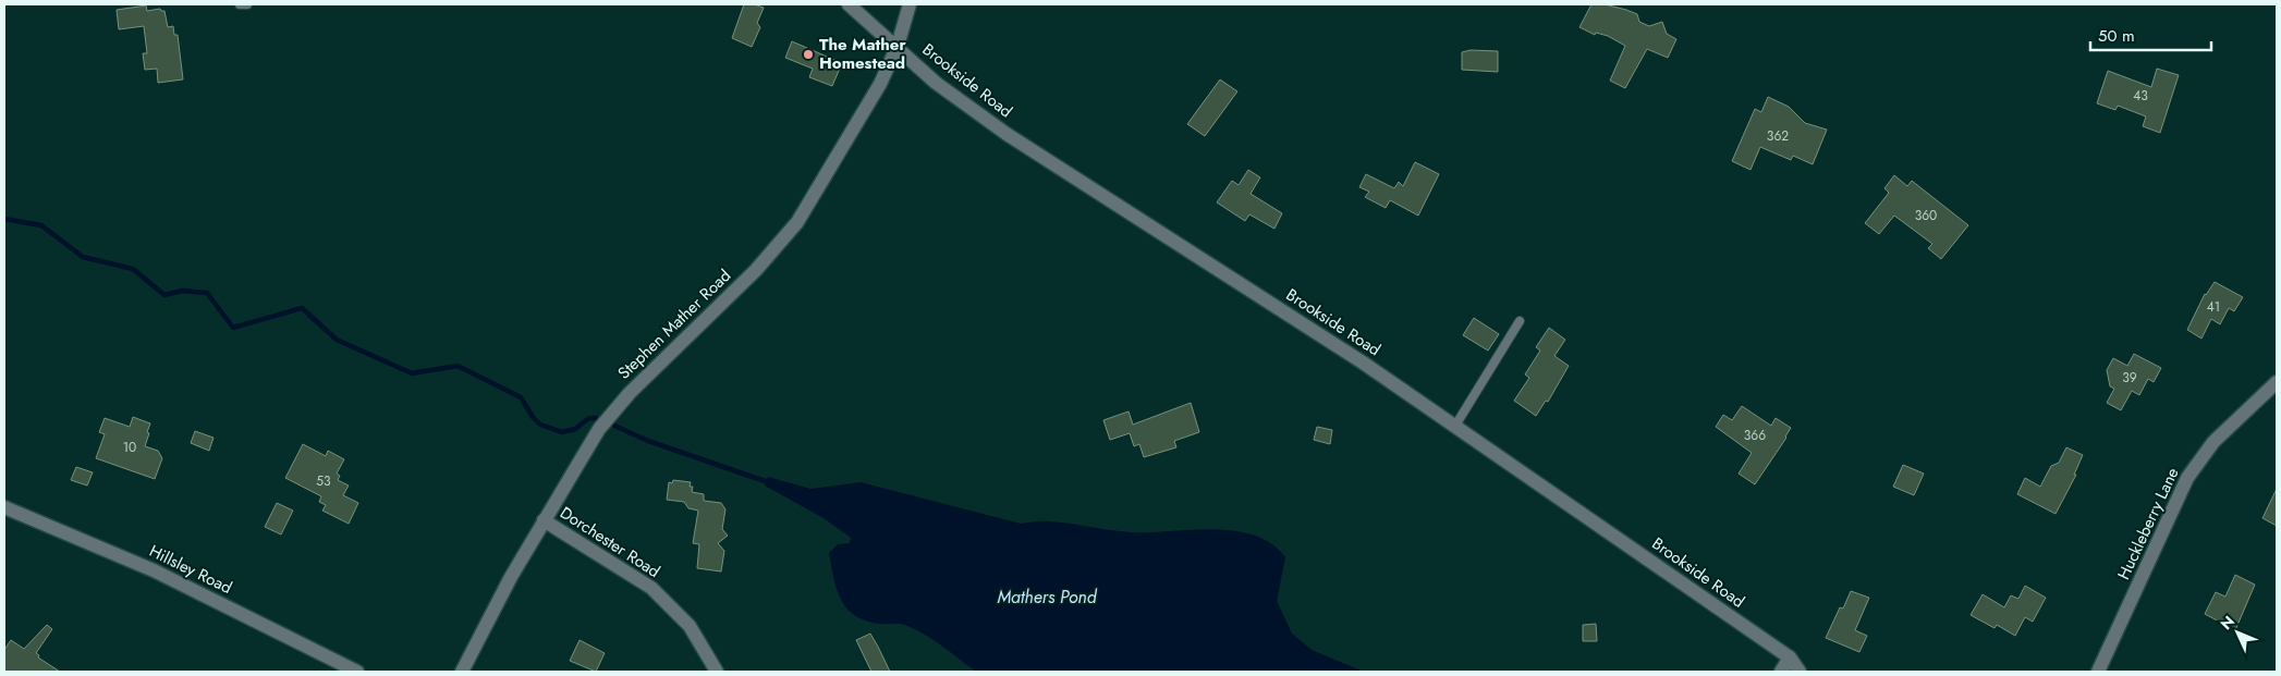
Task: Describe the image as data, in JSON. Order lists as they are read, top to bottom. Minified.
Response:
{"streets":{"street":["Brookside Road","Stephen Mather Road","Huckleberry Lane","Dorchester Road","Hillsley Road"]},"crossings":[["Brookside Road","Stephen Mather Road"],["Stephen Mather Road","Dorchester Road"]],"water":["Mathers Pond"],"places":["The Mather Homestead"],"house_numbers":["43","362","360","41","39","366","10","53"],"scale_bar":"50 m","north":"top left"}
